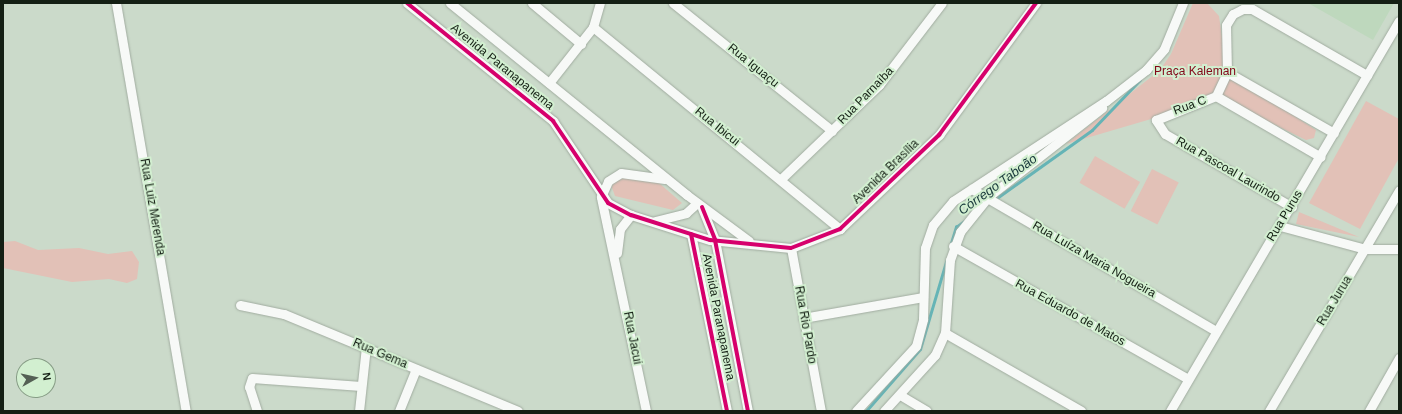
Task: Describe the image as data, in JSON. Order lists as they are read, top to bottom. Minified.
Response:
{"streets":{"street":["Rua Iguaçu","Avenida Paranapanema","Rua Parnaíba","Rua C","Rua Ibicui","Rua Pascoal Laurindo","Avenida Brasília","Rua Luiz Merenda","Rua Purus","Rua Luíza Maria Nogueira","Rua Jurua","Rua Eduardo de Matos","Rua Rio Pardo","Rua Jacui","Rua Gema"]},"crossings":[["Rua Iguaçu","Rua Parnaíba"],["Avenida Paranapanema","Rua Jacui"],["Rua Parnaíba","Rua Ibicui"],["Rua C","Rua Pascoal Laurindo"],["Rua C","Rua Purus"],["Rua Ibicui","Avenida Brasília"],["Rua Pascoal Laurindo","Rua Purus"],["Avenida Brasília","Rua Rio Pardo"],["Rua Purus","Rua Luíza Maria Nogueira"],["Rua Purus","Rua Eduardo de Matos"]],"water":["Córrego Taboão"],"parks":["Praça Kaleman"],"north":"right"}
